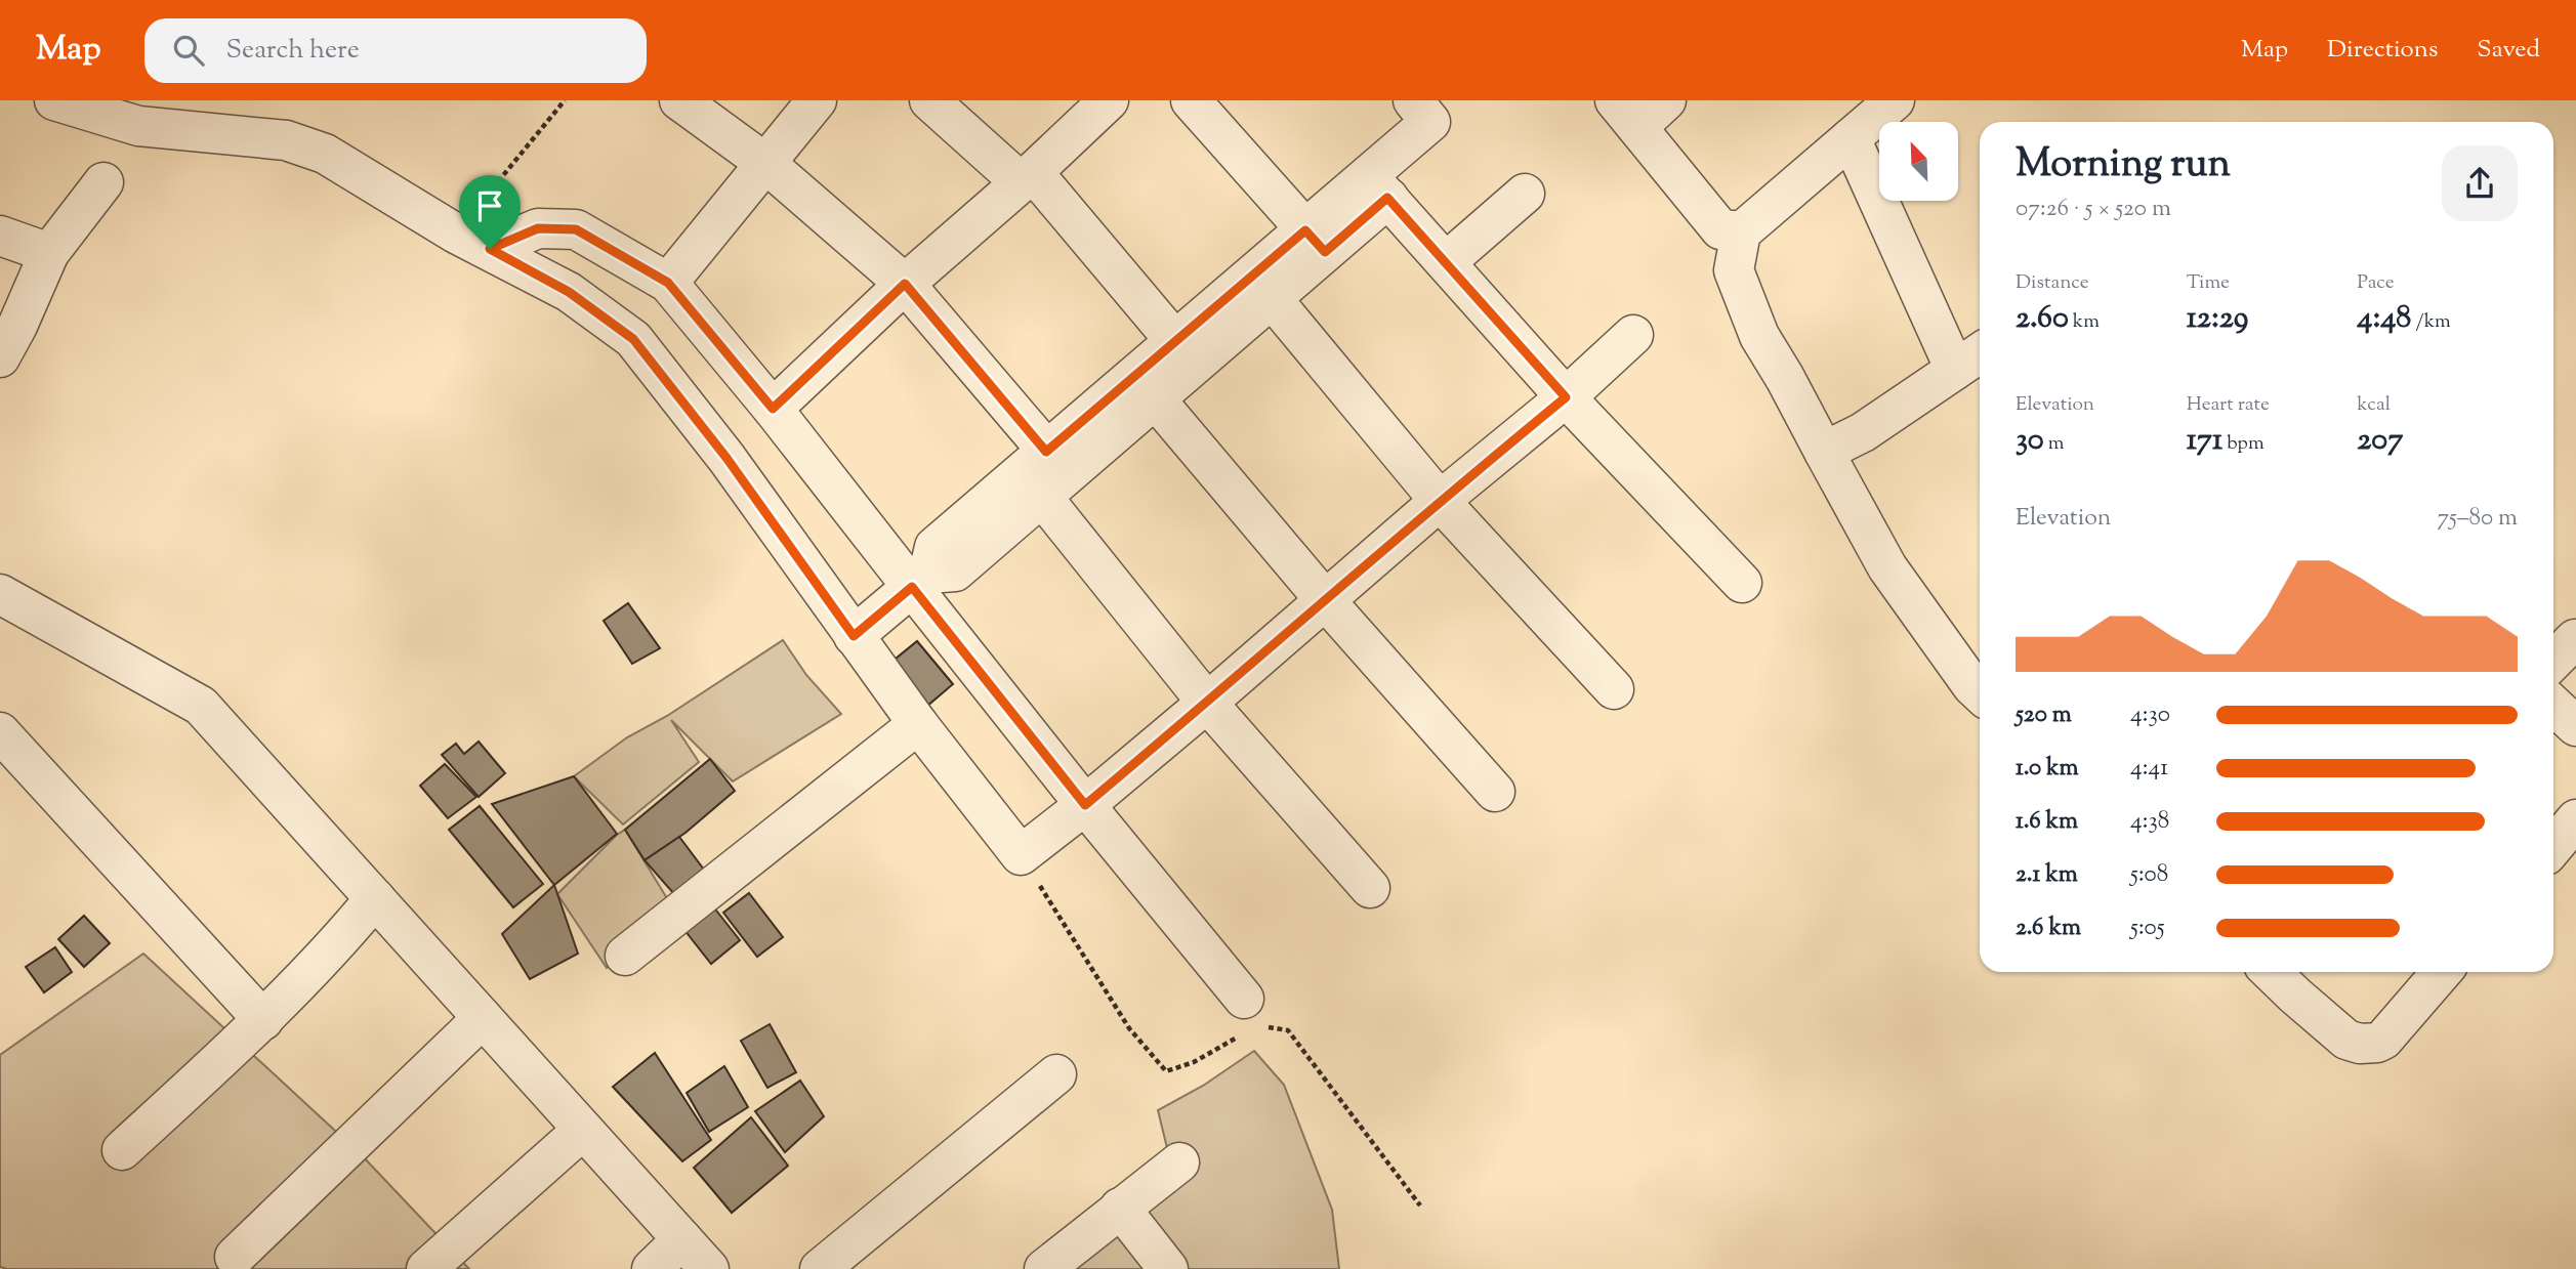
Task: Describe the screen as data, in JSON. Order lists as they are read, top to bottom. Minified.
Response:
{"north":"top left","page":{"header":"Map","search":"Search here","nav":["Map","Directions","Saved"],"heading":["Morning run","07:26 · 5 × 520 m"],"stats":[["Distance","2.60 km"],["Time","12:29"],["Pace","4:48 /km"],["Elevation","30 m"],["Heart rate","171 bpm"],["kcal","207"]],"chart":["Elevation","75–80 m"],"list":[{"name":"520 m","note":"4:30"},{"name":"1.0 km","note":"4:41"},{"name":"1.6 km","note":"4:38"},{"name":"2.1 km","note":"5:08"},{"name":"2.6 km","note":"5:05"}]}}
